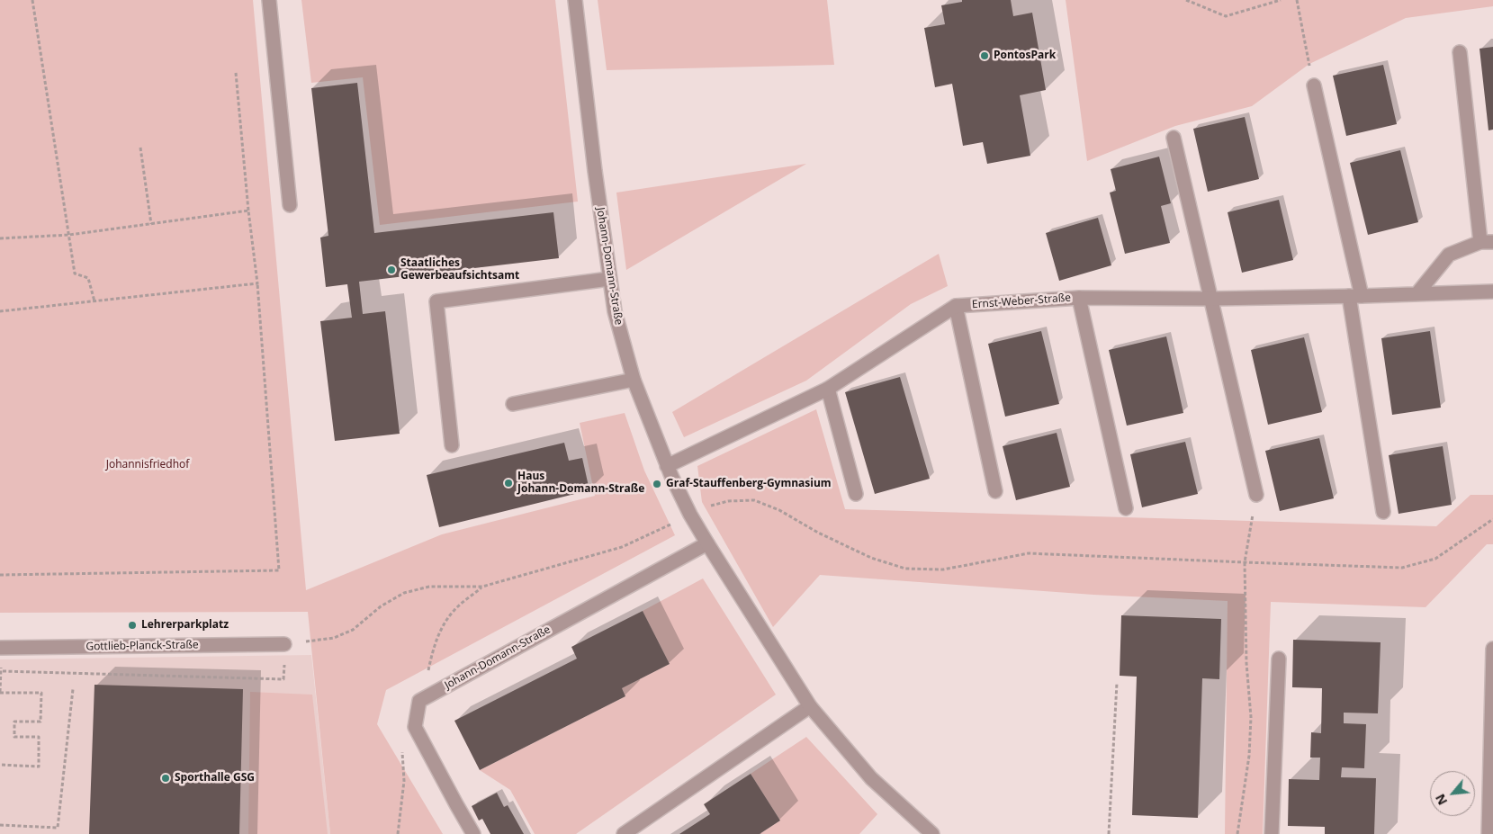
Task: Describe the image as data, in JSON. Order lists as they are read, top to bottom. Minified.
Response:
{"streets":{"street":["Johann-Domann-Straße","Ernst-Weber-Straße","Gottlieb-Planck-Straße"]},"crossings":[["Johann-Domann-Straße","Ernst-Weber-Straße"]],"parks":["Johannisfriedhof"],"places":["PontosPark","Staatliches Gewerbeaufsichtsamt","Haus Johann-Domann-Straße","Graf-Stauffenberg-Gymnasium","Lehrerparkplatz","Sporthalle GSG"],"north":"bottom left"}
